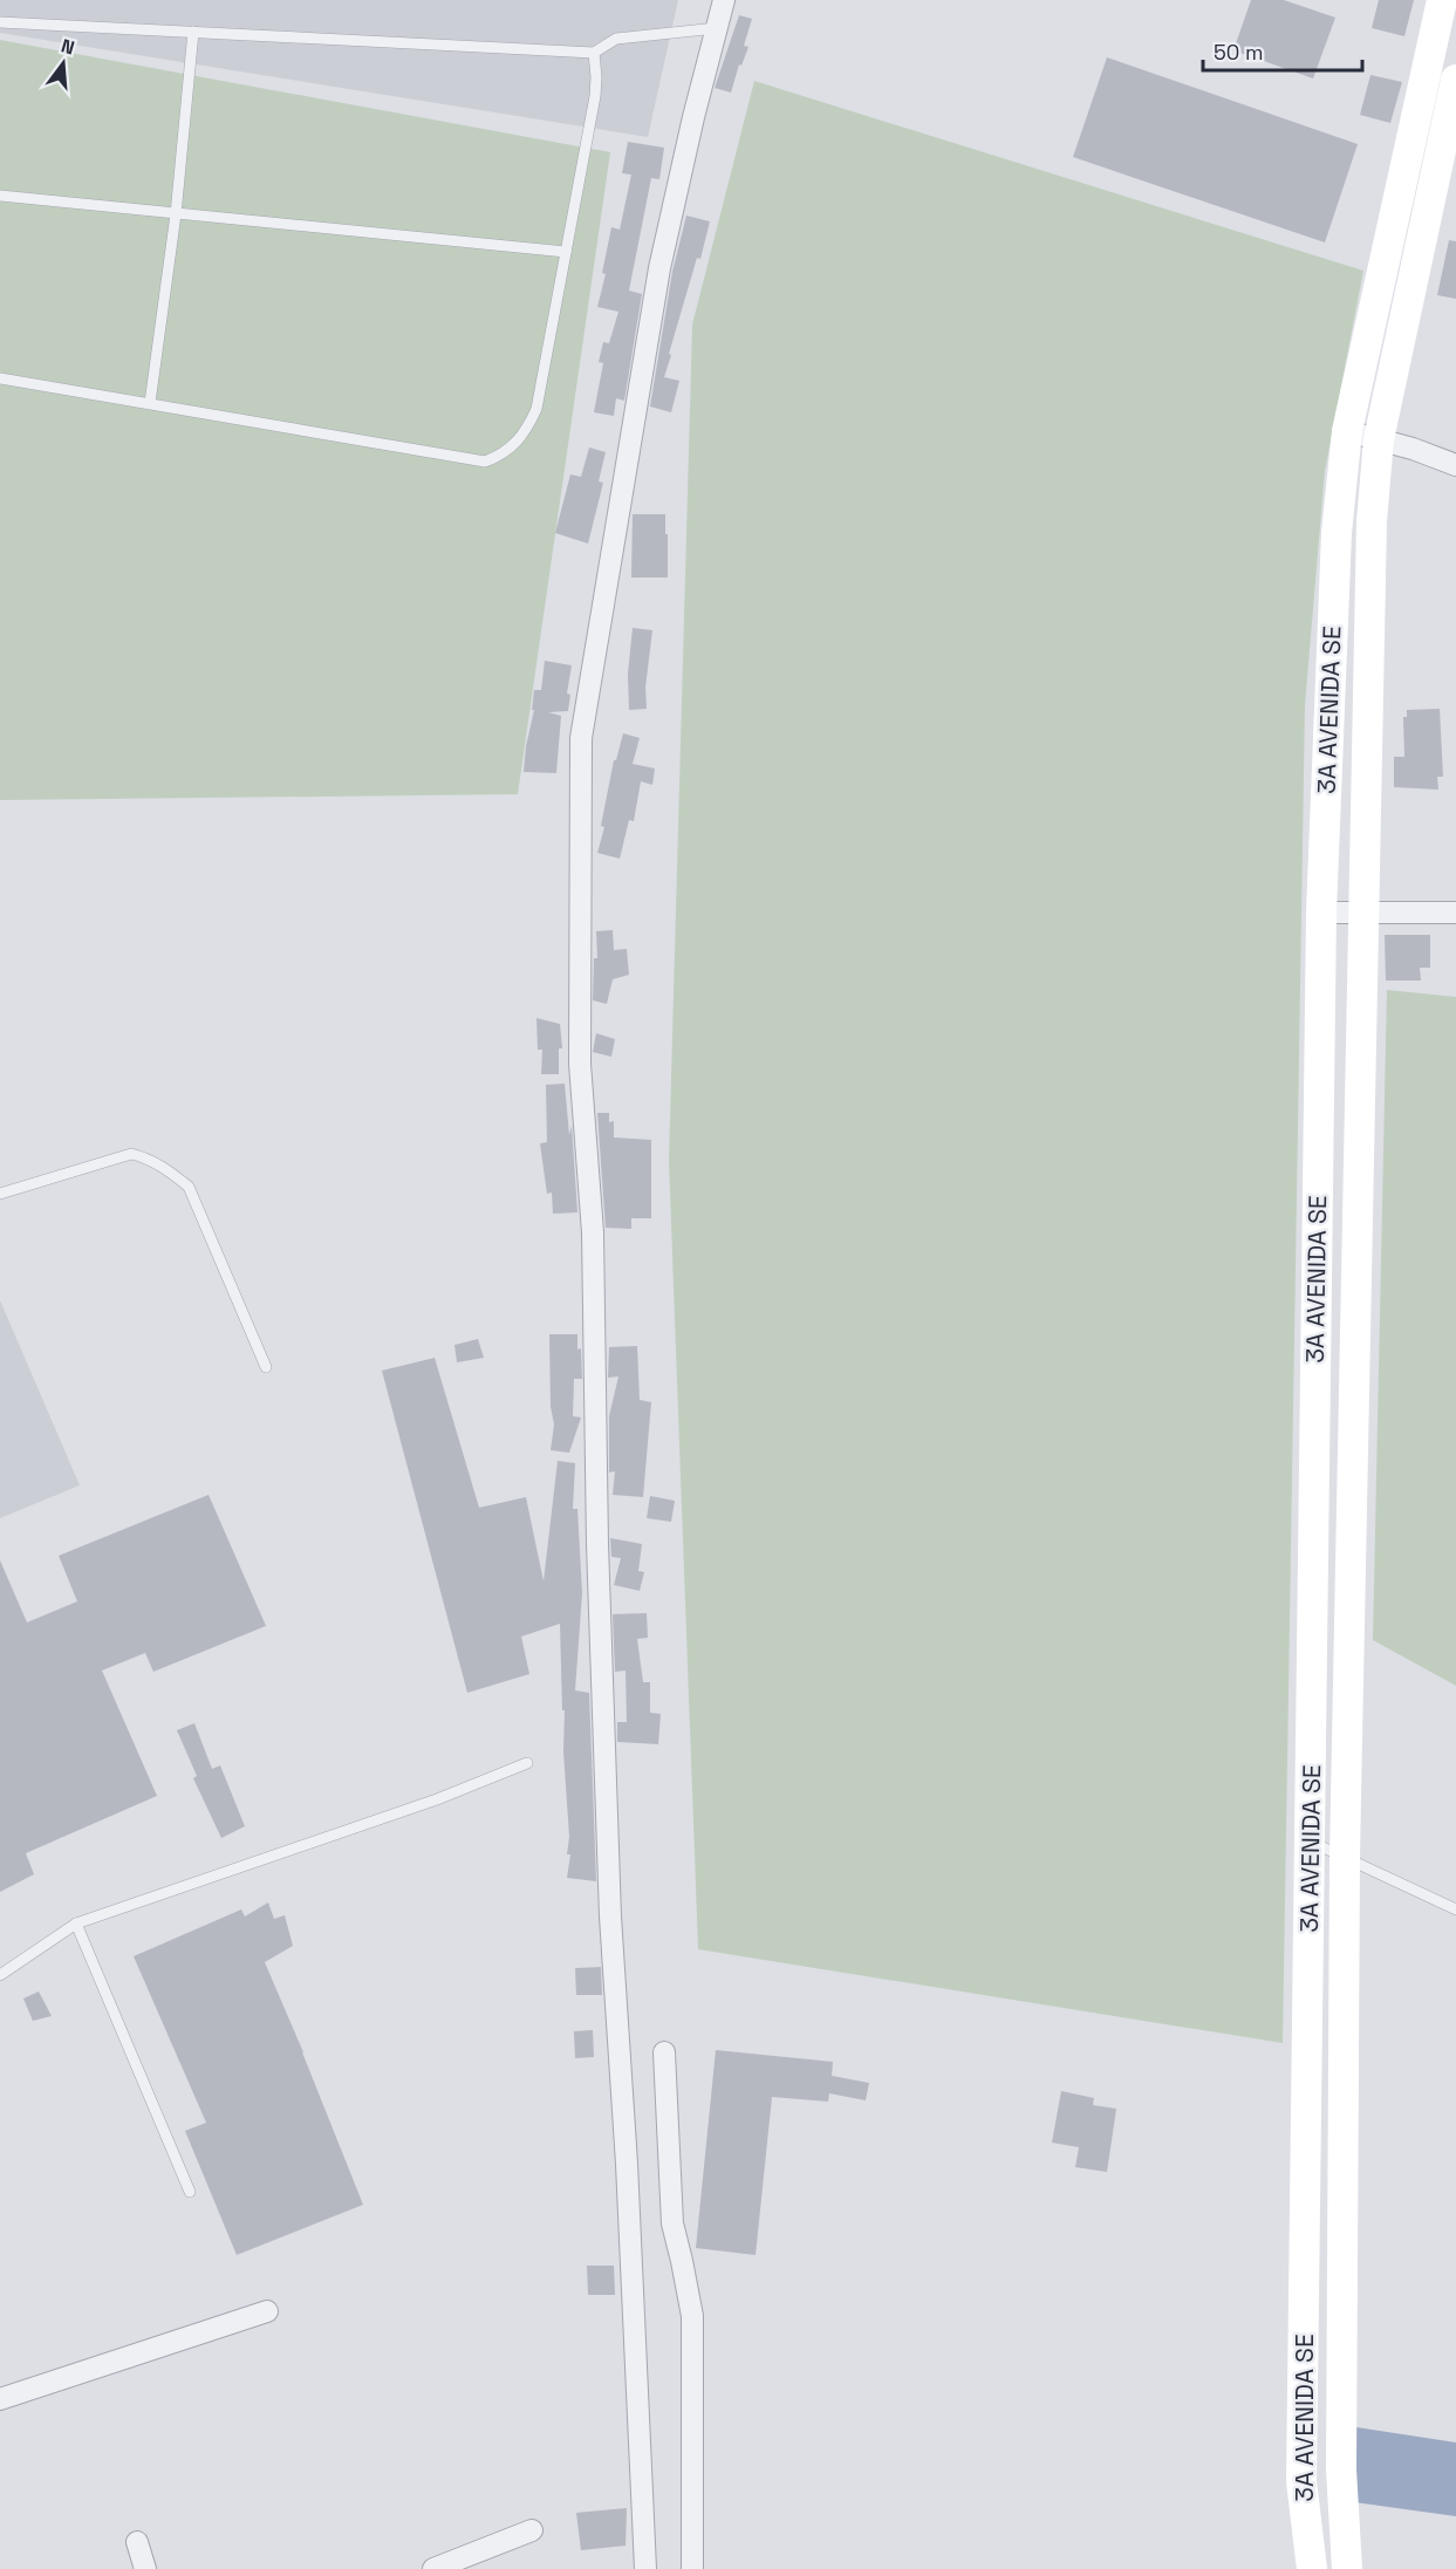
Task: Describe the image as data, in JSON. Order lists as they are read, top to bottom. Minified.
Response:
{"streets":{"street":["3A AVENIDA SE"]},"scale_bar":"50 m","north":"top"}
